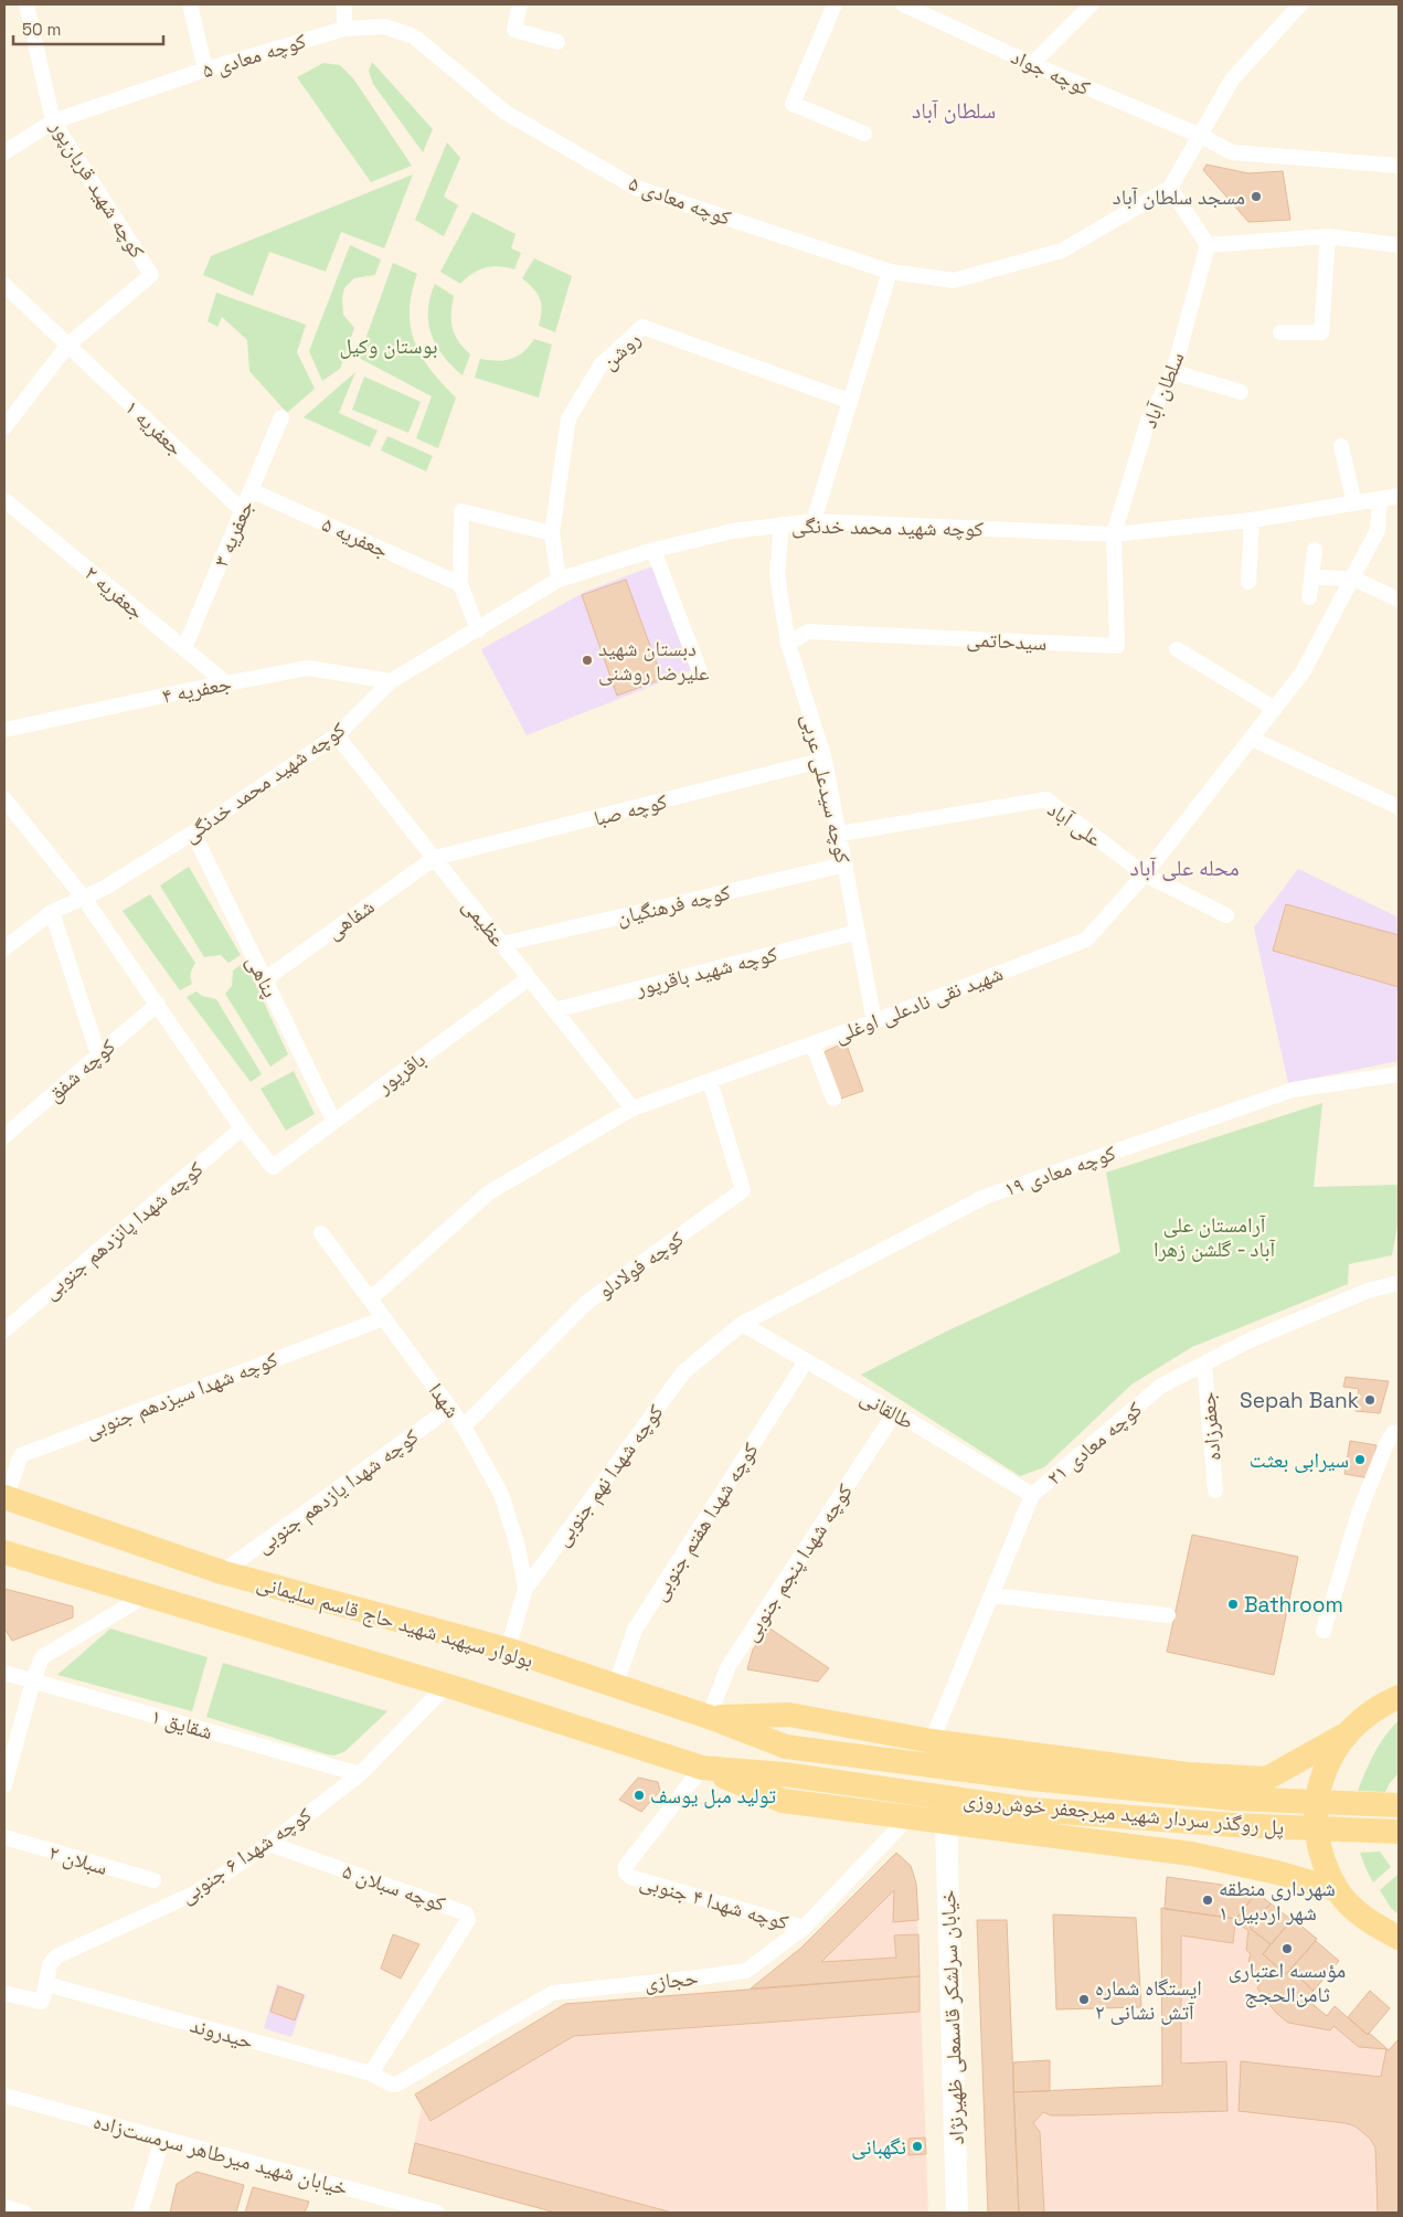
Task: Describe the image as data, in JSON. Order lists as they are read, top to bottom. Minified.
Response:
{"streets":{"main road":["بولوار سپهبد شهید حاج قاسم سلیمانی","پل روگذر سردار شهید میرجعفر خوش‌روزی"],"street":["کوچه معادی ۵","کوچه جواد","کوچه شهید قربان‌پور","روشن","سلطان آباد","جعفریه ۱","کوچه شهید محمد خدنگی","جعفریه ۳","جعفریه ۵","جعفریه ۲","سیدحاتمی","جعفریه ۴","کوچه سیدعلی عربی","کوچه صبا","علی آباد","کوچه فرهنگیان","شفاهی","عظیمی","کوچه شهید باقرپور","پناهی","شهید نقی نادعلی اوغلی","کوچه شفق","باقرپور","کوچه معادی ۱۹","کوچه شهدا پانزدهم جنوبی","کوچه فولادلو","کوچه شهدا سیزدهم جنوبی","شهدا","طالقانی","جعفرزاده","کوچه معادی ۲۱","کوچه شهدا نهم جنوبی","کوچه شهدا یازدهم جنوبی","کوچه شهدا هفتم جنوبی","کوچه شهدا پنجم جنوبی","شقایق ۱","کوچه شهدا ۶ جنوبی","سبلان ۲","کوچه سبلان ۵","کوچه شهدا ۴ جنوبی","حجازی","خیابان سرلشکر قاسمعلی ظهیرنژاد","حیدروند","خیابان شهید میرطاهر سرمست‌زاده"]},"crossings":[["کوچه معادی ۵","کوچه جواد"],["کوچه معادی ۵","کوچه شهید قربان‌پور"],["کوچه شهید قربان‌پور","جعفریه ۱"],["روشن","کوچه شهید محمد خدنگی"],["سلطان آباد","کوچه شهید محمد خدنگی"],["سلطان آباد","سیدحاتمی"],["جعفریه ۱","جعفریه ۳"],["کوچه شهید محمد خدنگی","سیدحاتمی"],["کوچه شهید محمد خدنگی","جعفریه ۴"],["کوچه شهید محمد خدنگی","کوچه سیدعلی عربی"],["کوچه شهید محمد خدنگی","عظیمی"],["کوچه شهید محمد خدنگی","پناهی"],["کوچه شهید محمد خدنگی","شهید نقی نادعلی اوغلی"],["جعفریه ۳","جعفریه ۵"],["جعفریه ۳","جعفریه ۲"],["جعفریه ۲","جعفریه ۴"],["سیدحاتمی","کوچه سیدعلی عربی"],["کوچه سیدعلی عربی","کوچه صبا"],["کوچه سیدعلی عربی","علی آباد"],["کوچه سیدعلی عربی","کوچه فرهنگیان"],["کوچه سیدعلی عربی","کوچه شهید باقرپور"],["کوچه سیدعلی عربی","شهید نقی نادعلی اوغلی"],["کوچه صبا","شفاهی"],["کوچه صبا","عظیمی"],["علی آباد","شهید نقی نادعلی اوغلی"],["کوچه فرهنگیان","عظیمی"],["شفاهی","عظیمی"],["شفاهی","پناهی"],["عظیمی","کوچه شهید باقرپور"],["عظیمی","شهید نقی نادعلی اوغلی"],["عظیمی","باقرپور"],["پناهی","باقرپور"],["شهید نقی نادعلی اوغلی","کوچه فولادلو"],["شهید نقی نادعلی اوغلی","شهدا"],["باقرپور","کوچه شهدا پانزدهم جنوبی"],["کوچه معادی ۱۹","طالقانی"],["کوچه معادی ۱۹","کوچه شهدا نهم جنوبی"],["کوچه فولادلو","شهدا"],["کوچه شهدا سیزدهم جنوبی","شهدا"],["کوچه شهدا سیزدهم جنوبی","بولوار سپهبد شهید حاج قاسم سلیمانی"],["شهدا","کوچه شهدا نهم جنوبی"],["شهدا","کوچه شهدا یازدهم جنوبی"],["طالقانی","کوچه معادی ۲۱"],["طالقانی","کوچه شهدا نهم جنوبی"],["طالقانی","کوچه شهدا هفتم جنوبی"],["طالقانی","کوچه شهدا پنجم جنوبی"],["جعفرزاده","کوچه معادی ۲۱"],["کوچه شهدا نهم جنوبی","بولوار سپهبد شهید حاج قاسم سلیمانی"],["کوچه شهدا یازدهم جنوبی","بولوار سپهبد شهید حاج قاسم سلیمانی"],["کوچه شهدا هفتم جنوبی","بولوار سپهبد شهید حاج قاسم سلیمانی"],["کوچه شهدا پنجم جنوبی","بولوار سپهبد شهید حاج قاسم سلیمانی"],["بولوار سپهبد شهید حاج قاسم سلیمانی","پل روگذر سردار شهید میرجعفر خوش‌روزی"],["شقایق ۱","کوچه شهدا ۶ جنوبی"],["پل روگذر سردار شهید میرجعفر خوش‌روزی","کوچه شهدا ۴ جنوبی"],["کوچه شهدا ۶ جنوبی","کوچه سبلان ۵"],["کوچه شهدا ۶ جنوبی","حیدروند"],["کوچه سبلان ۵","حیدروند"],["کوچه شهدا ۴ جنوبی","حجازی"],["حجازی","حیدروند"]],"districts":["سلطان آباد","محله علی آباد"],"parks":["بوستان وکیل","آرامستان علی آباد - گلشن زهرا"],"places":["مسجد سلطان آباد","دبستان شهید علیرضا روشنی","Sepah Bank","سیرابی بعثت","Bathroom","تولید مبل یوسف","شهرداری منطقه ۱ شهر اردبیل","مؤسسه اعتباری ثامن‌الحجج","ایستگاه شماره ۲ آتش نشانی","نگهبانی"],"scale_bar":"50 m"}
